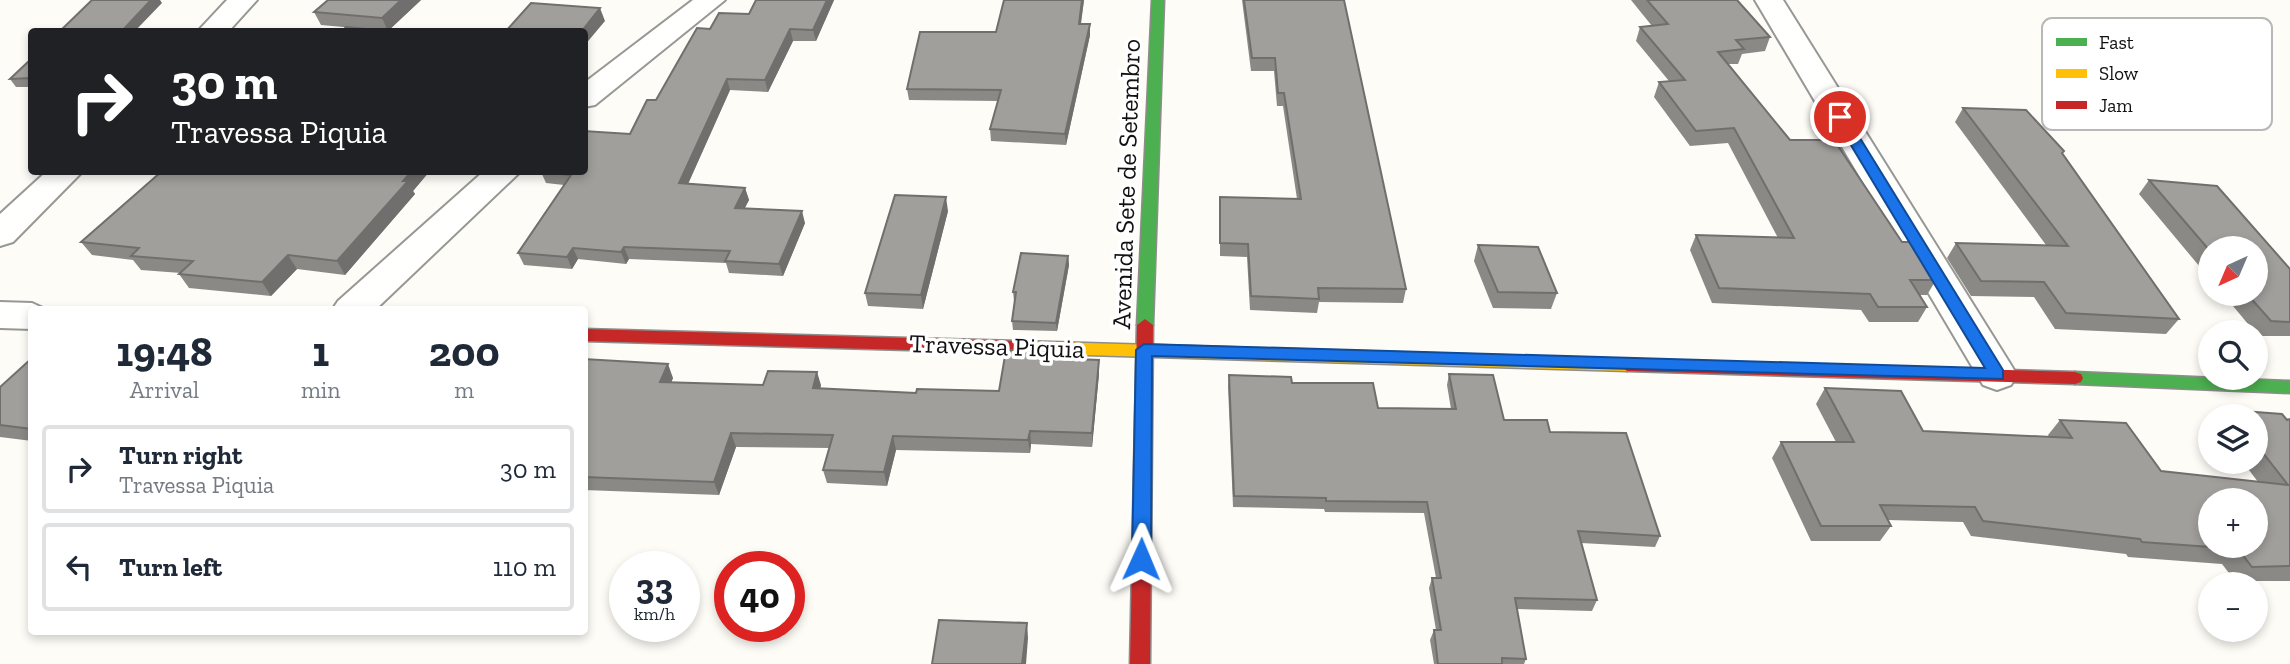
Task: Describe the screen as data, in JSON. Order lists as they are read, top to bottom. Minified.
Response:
{"streets":{"street":["Avenida Sete de Setembro","Travessa Piquia"]},"crossings":[["Avenida Sete de Setembro","Travessa Piquia"]],"legend":["Fast","Slow","Jam"],"north":"bottom left","page":{"turn":["30 m","Travessa Piquia"],"map_buttons":["+","−"],"eta":["19:48","Arrival","1","min","200","m"],"list":[{"name":"Turn right","note":"Travessa Piquia","value":"30 m"},{"name":"Turn left","value":"110 m"}],"speed":"33 km/h","limit":"40"}}
